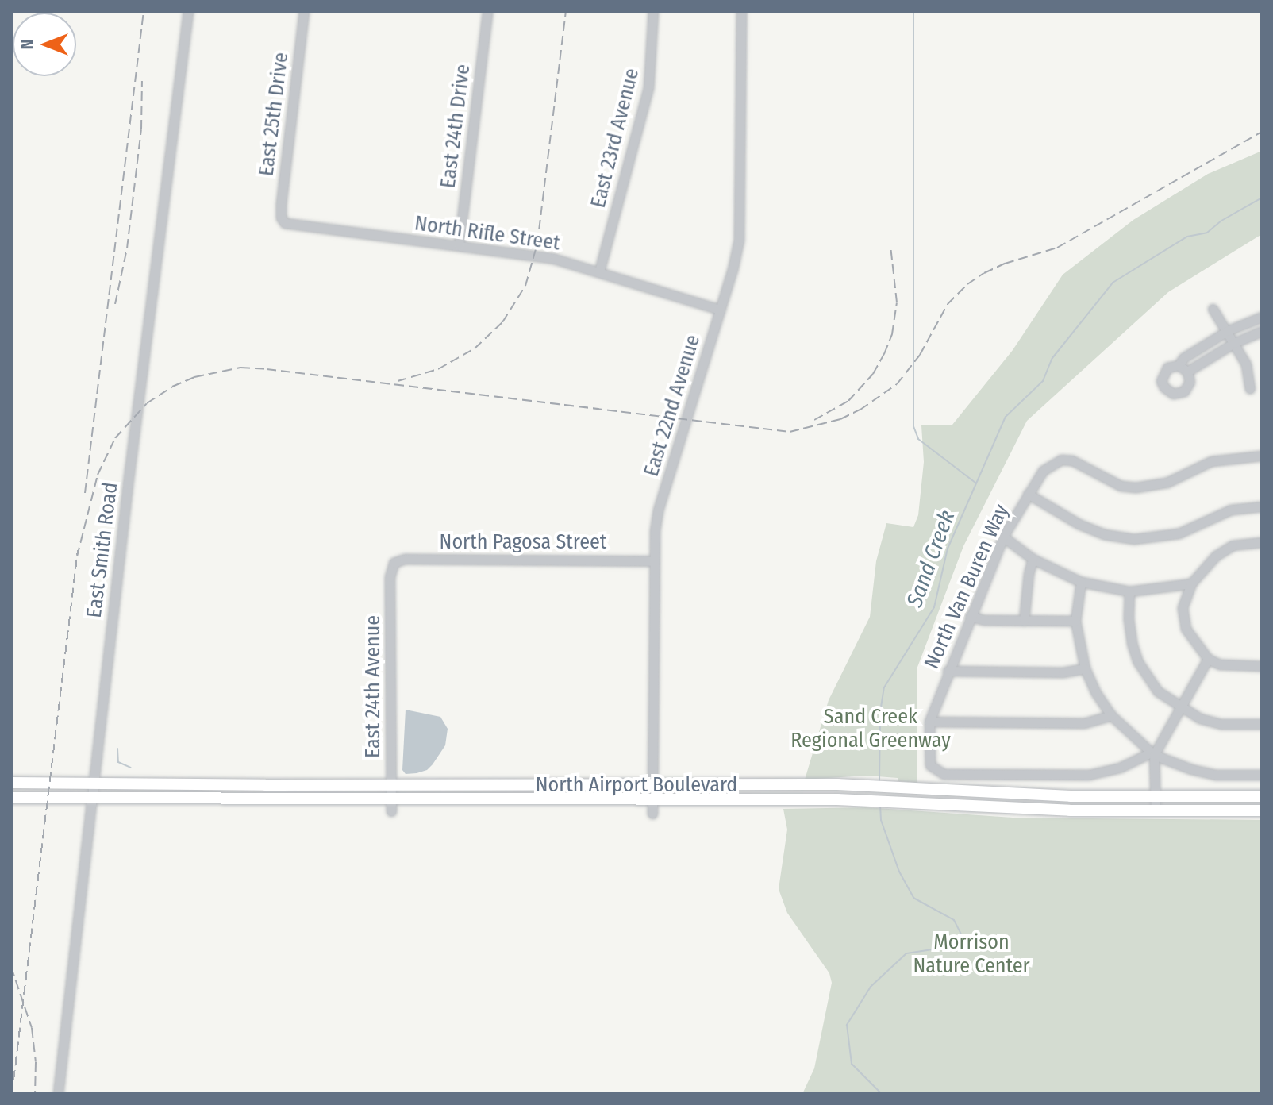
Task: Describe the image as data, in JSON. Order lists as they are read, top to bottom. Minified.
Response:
{"streets":{"main road":["North Airport Boulevard"],"street":["East 25th Drive","East 24th Drive","East 23rd Avenue","North Rifle Street","East 22nd Avenue","North Pagosa Street","East Smith Road","North Van Buren Way","East 24th Avenue"]},"crossings":[["East 25th Drive","North Rifle Street"],["East 24th Drive","North Rifle Street"],["East 23rd Avenue","North Rifle Street"],["North Rifle Street","East 22nd Avenue"],["East 22nd Avenue","North Pagosa Street"],["East 22nd Avenue","North Airport Boulevard"],["North Pagosa Street","East 24th Avenue"],["East Smith Road","North Airport Boulevard"],["East 24th Avenue","North Airport Boulevard"]],"water":["Sand Creek"],"parks":["Sand Creek Regional Greenway","Morrison Nature Center"],"north":"left"}
